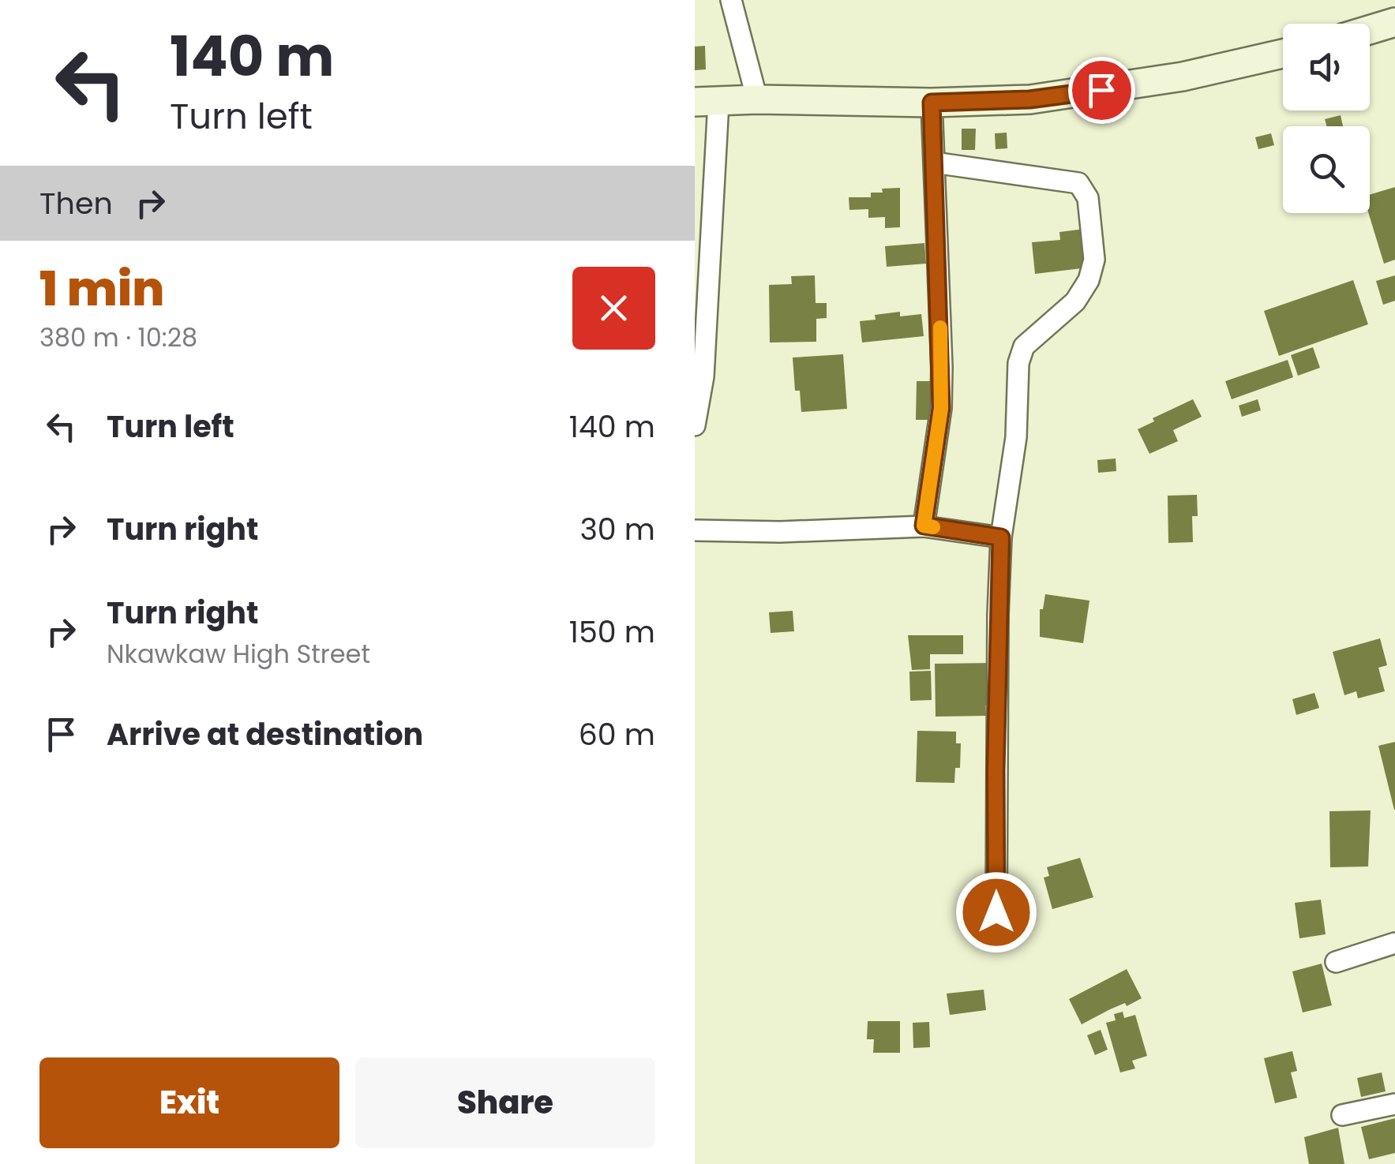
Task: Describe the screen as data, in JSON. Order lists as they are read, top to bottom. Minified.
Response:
{"page":{"turn":["140 m","Turn left"],"then":"Then","heading":["1 min","380 m · 10:28"],"list":[{"name":"Turn left","value":"140 m"},{"name":"Turn right","value":"30 m"},{"name":"Turn right","note":"Nkawkaw High Street","value":"150 m"},{"name":"Arrive at destination","value":"60 m"}],"buttons":["Exit","Share"]}}
